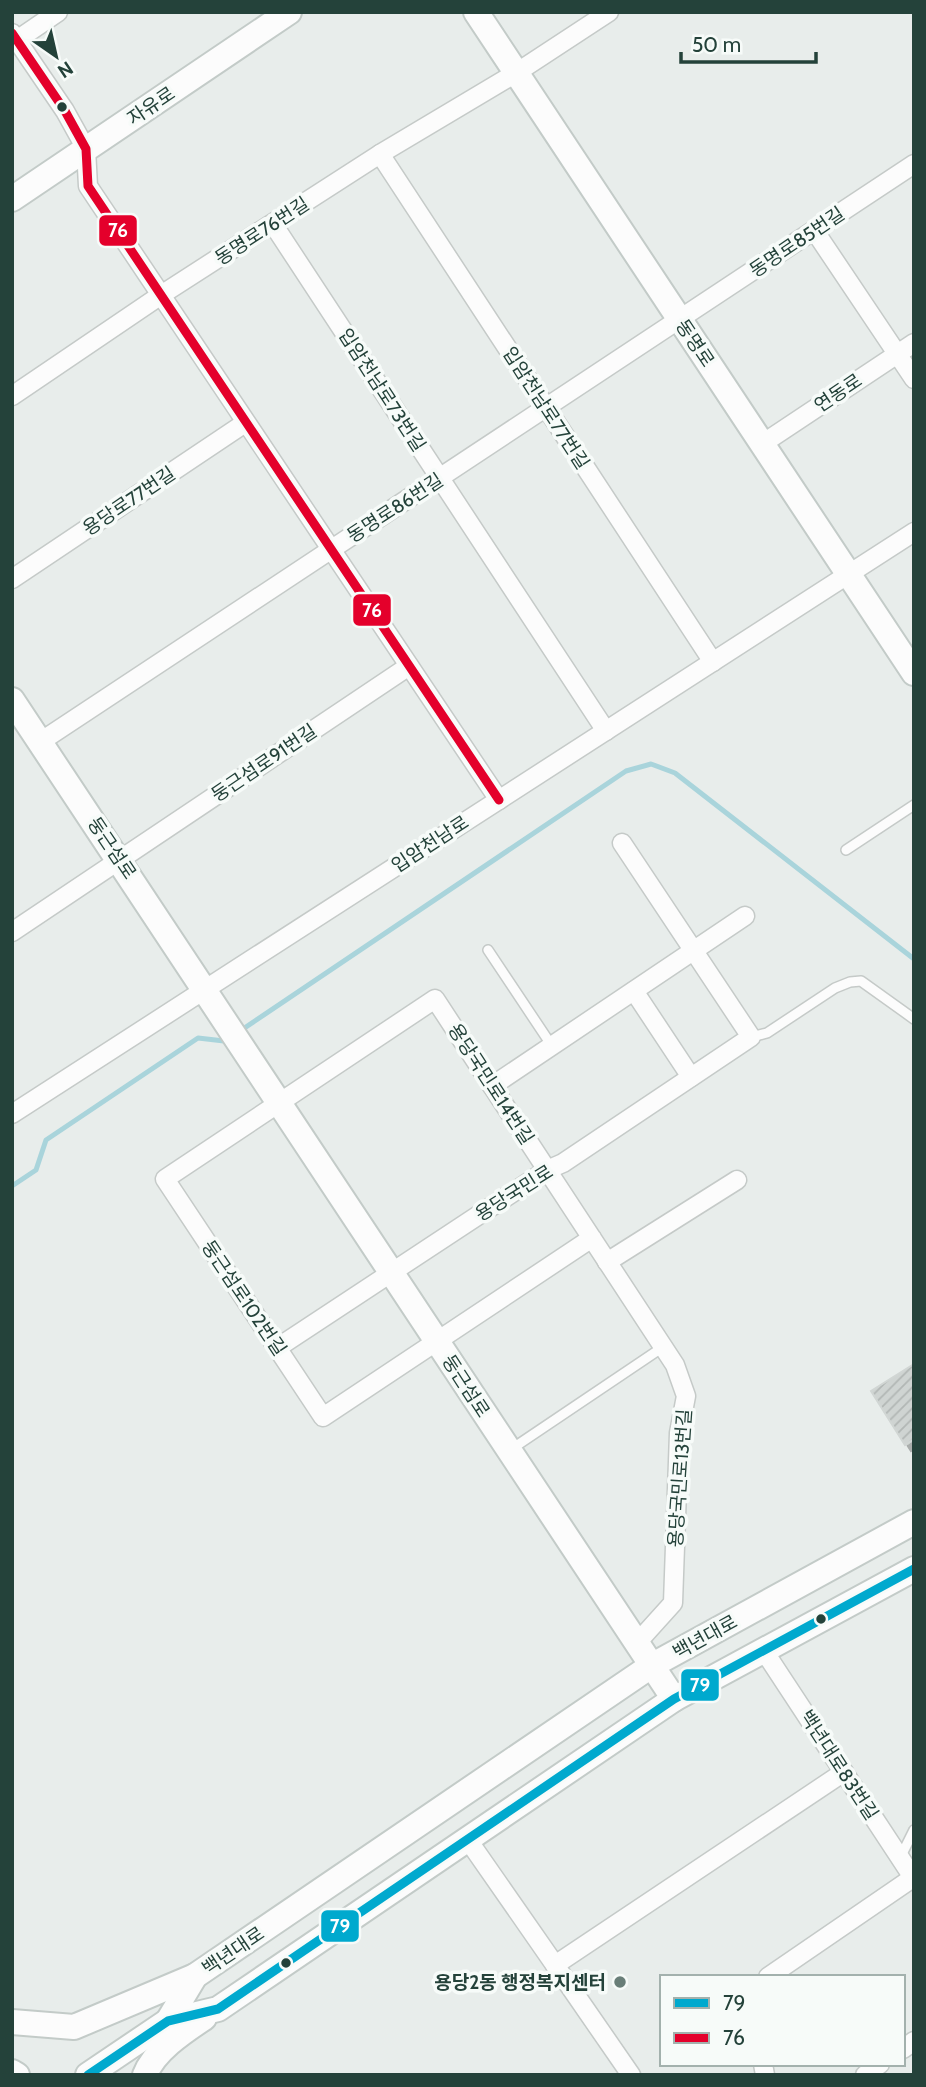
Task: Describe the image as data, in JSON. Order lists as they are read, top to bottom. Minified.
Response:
{"streets":{"street":["자유로","동명로76번길","동명로85번길","동명로","입암천남로73번길","연동로","입암천남로77번길","용당로77번길","동명로86번길","둥근섬로91번길","입암천남로","둥근섬로","용당국민로14번길","용당국민로","둥근섬로102번길","용당국민로13번길","백년대로","백년대로83번길"]},"crossings":[["동명로76번길","동명로"],["동명로76번길","입암천남로73번길"],["동명로76번길","입암천남로77번길"],["동명로85번길","동명로"],["동명로85번길","동명로86번길"],["동명로","연동로"],["동명로","동명로86번길"],["동명로","입암천남로"],["입암천남로73번길","동명로86번길"],["입암천남로73번길","입암천남로"],["입암천남로77번길","동명로86번길"],["입암천남로77번길","입암천남로"],["동명로86번길","둥근섬로"],["둥근섬로91번길","둥근섬로"],["입암천남로","둥근섬로"],["둥근섬로","용당국민로14번길"],["둥근섬로","용당국민로"],["둥근섬로","둥근섬로102번길"],["둥근섬로","용당국민로13번길"],["둥근섬로","백년대로"],["용당국민로14번길","용당국민로"],["용당국민로14번길","둥근섬로102번길"],["용당국민로14번길","용당국민로13번길"],["용당국민로","둥근섬로102번길"],["용당국민로","용당국민로13번길"],["백년대로","백년대로83번길"]],"places":["용당2동 행정복지센터"],"lines":["transit line 76","transit line 79"],"legend":["79","76"],"scale_bar":"50 m","north":"bottom right"}
